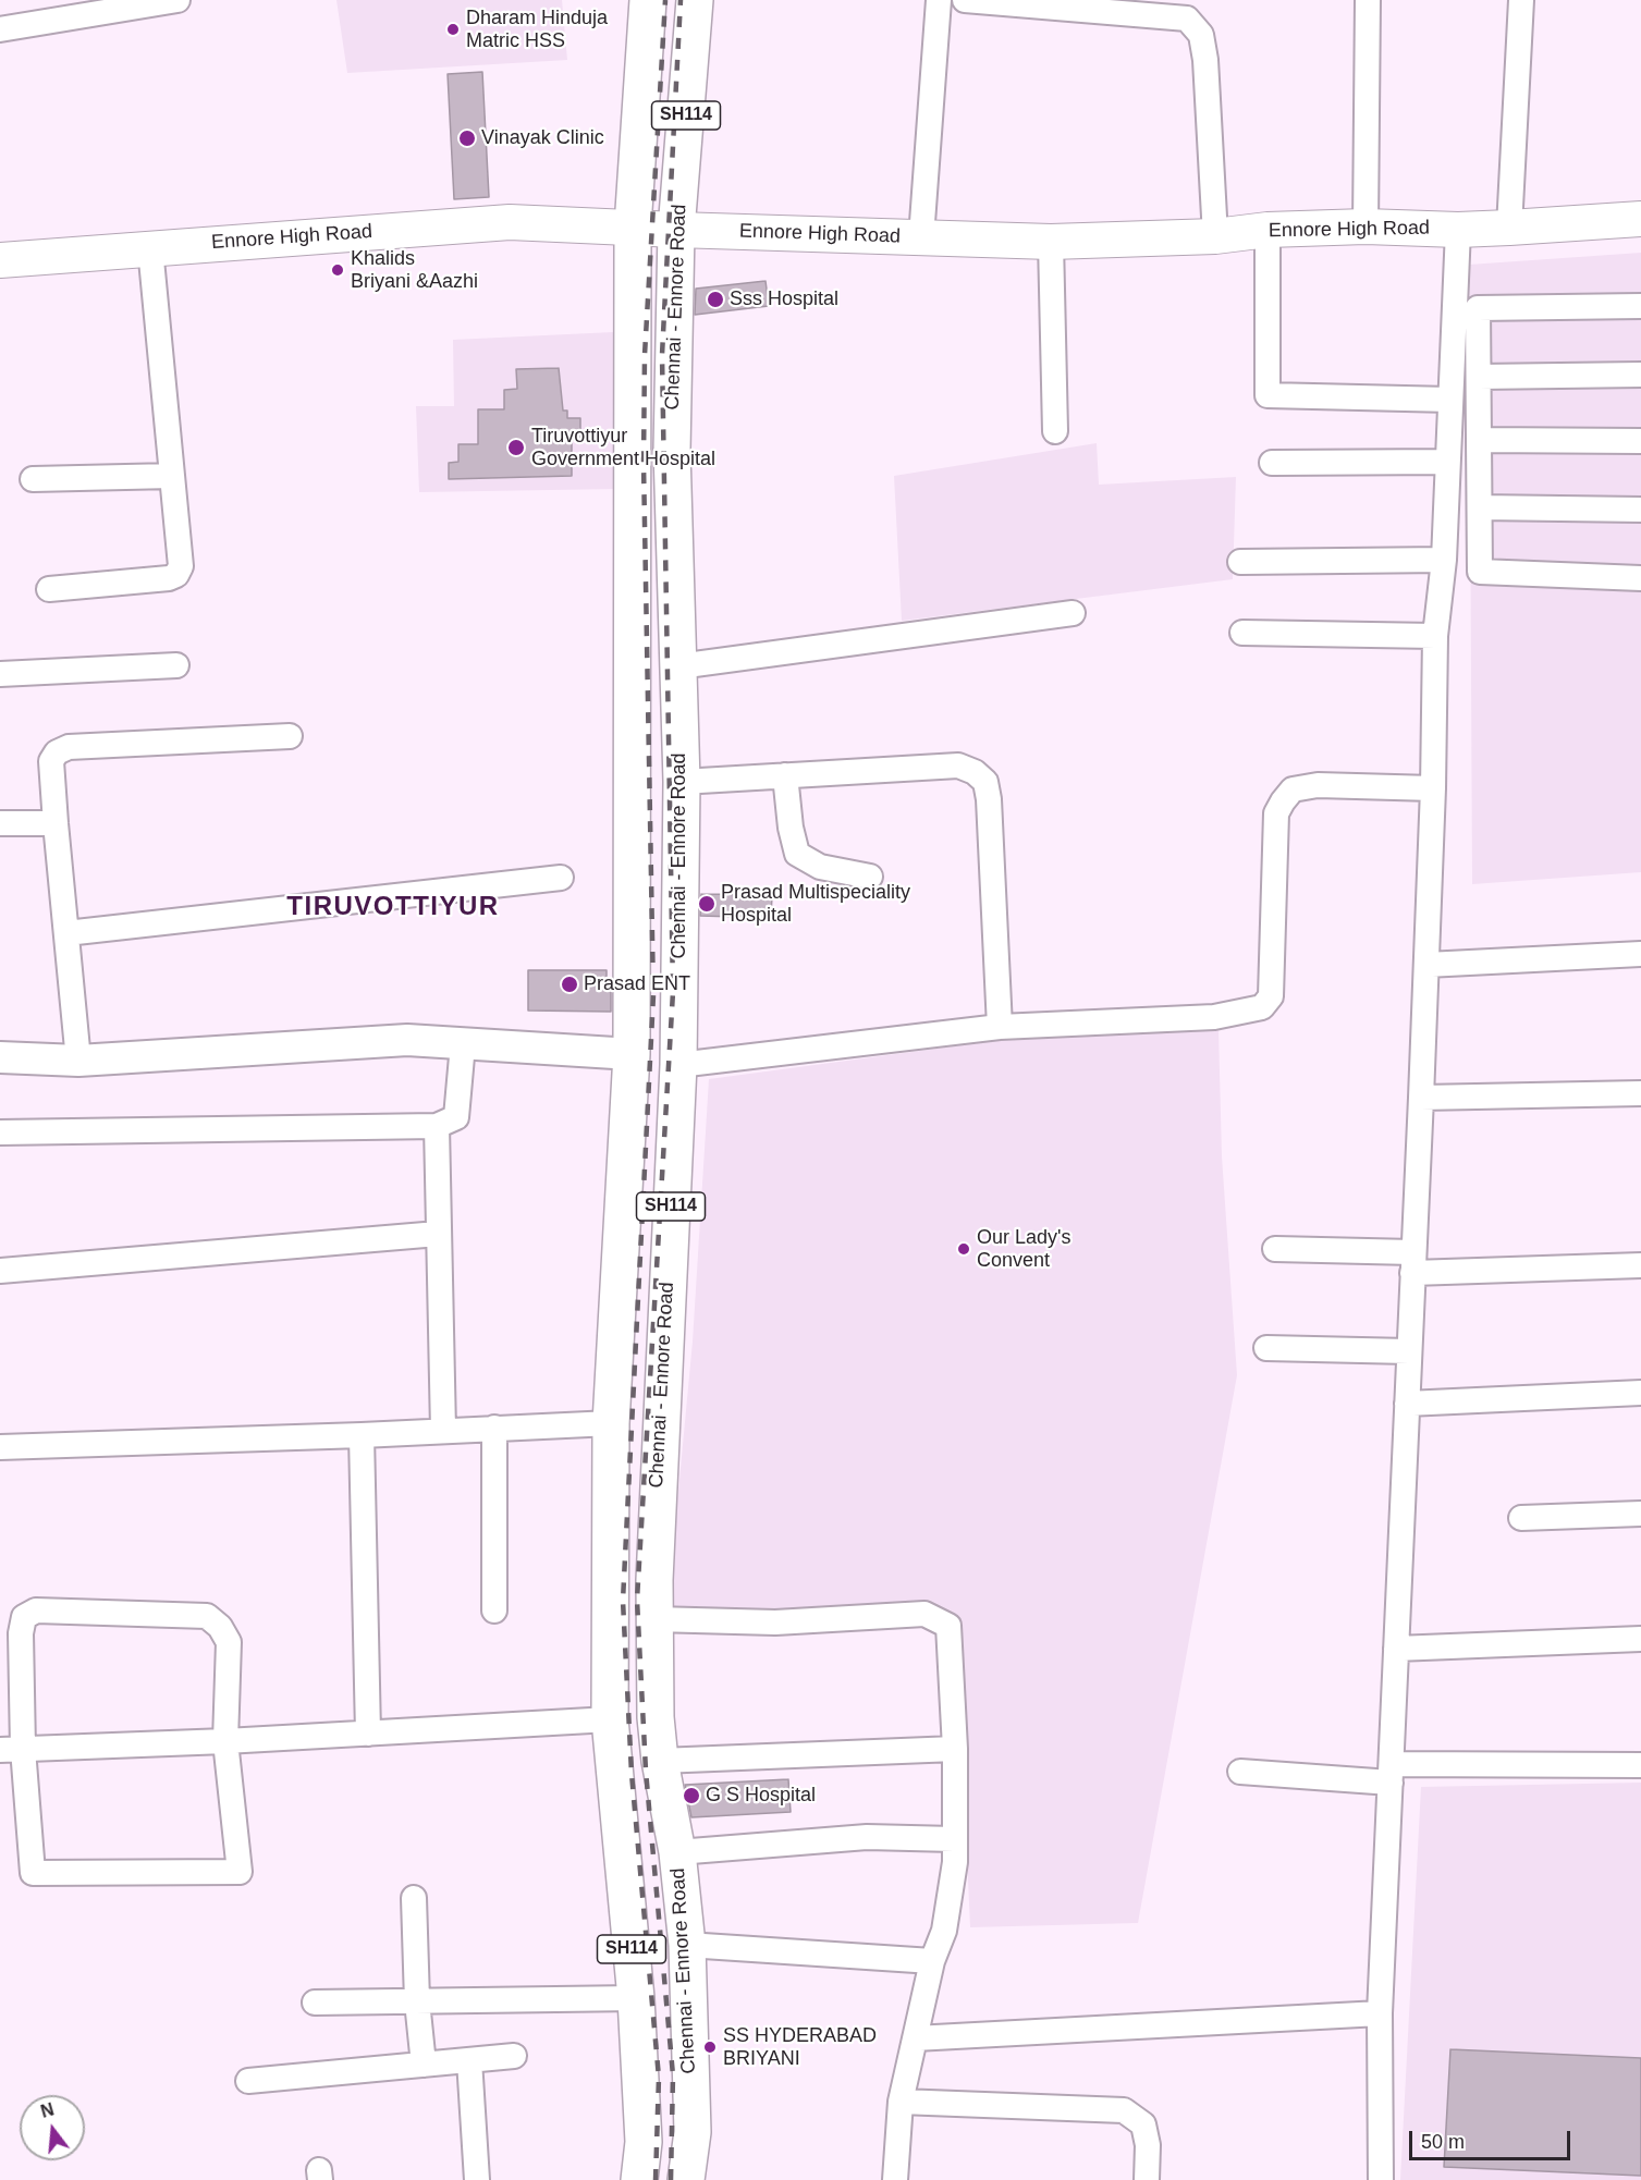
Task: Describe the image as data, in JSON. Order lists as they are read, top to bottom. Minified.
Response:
{"streets":{"main road":["SH114","Ennore High Road","Chennai - Ennore Road"]},"crossings":[["Ennore High Road","Chennai - Ennore Road"]],"districts":["TIRUVOTTIYUR"],"places":["Dharam Hinduja Matric HSS","Vinayak Clinic","Khalids Briyani &Aazhi","Sss Hospital","Tiruvottiyur Government Hospital","Prasad Multispeciality Hospital","Prasad ENT","Our Lady's Convent","G S Hospital","SS HYDERABAD BRIYANI"],"scale_bar":"50 m","north":"top"}
